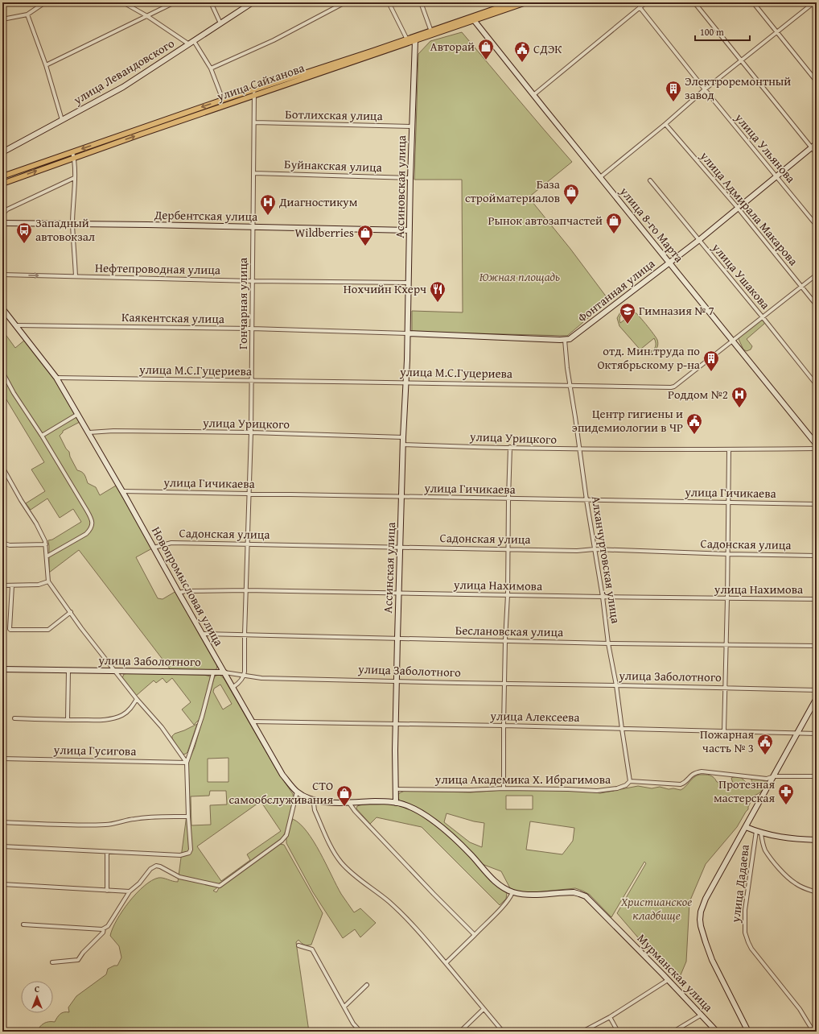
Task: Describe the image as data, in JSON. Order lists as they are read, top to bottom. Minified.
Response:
{"streets":{"main road":["улица Сайханова"],"street":["улица Левандовского","Ботлихская улица","улица Ульянова","Буйнакская улица","Ассиновская улица","улица Адмирала Макарова","Дербентская улица","улица 8-го Марта","Нефтепроводная улица","улица Ушакова","Фонтанная улица","Гончарная улица","Каякентская улица","улица М.С.Гуцериева","улица Урицкого","улица Гичикаева","Садонская улица","Алханчуртовская улица","Ассинская улица","улица Нахимова","Новопромысловая улица","Беслановская улица","улица Заболотного","улица Алексеева","улица Гусигова","улица Академика Х. Ибрагимова","улица Дадаева","Мурманская улица"]},"crossings":[["улица Сайханова","Ассиновская улица"],["улица Сайханова","улица 8-го Марта"],["улица Сайханова","Гончарная улица"],["Ботлихская улица","Ассиновская улица"],["Ботлихская улица","Гончарная улица"],["улица Ульянова","Фонтанная улица"],["Буйнакская улица","Ассиновская улица"],["Буйнакская улица","Гончарная улица"],["Ассиновская улица","Дербентская улица"],["Ассиновская улица","Нефтепроводная улица"],["Ассиновская улица","Фонтанная улица"],["Ассиновская улица","Каякентская улица"],["Ассиновская улица","Ассинская улица"],["улица Адмирала Макарова","Фонтанная улица"],["улица Адмирала Макарова","улица М.С.Гуцериева"],["Дербентская улица","Гончарная улица"],["улица 8-го Марта","Фонтанная улица"],["улица 8-го Марта","улица М.С.Гуцериева"],["Нефтепроводная улица","Гончарная улица"],["улица Ушакова","Фонтанная улица"],["улица Ушакова","улица М.С.Гуцериева"],["Фонтанная улица","Каякентская улица"],["Фонтанная улица","Алханчуртовская улица"],["Фонтанная улица","Ассинская улица"],["Гончарная улица","Каякентская улица"],["Гончарная улица","улица М.С.Гуцериева"],["Гончарная улица","улица Урицкого"],["Гончарная улица","улица Гичикаева"],["Гончарная улица","Садонская улица"],["Гончарная улица","улица Нахимова"],["Гончарная улица","Беслановская улица"],["Гончарная улица","улица Заболотного"],["Каякентская улица","Ассинская улица"],["Каякентская улица","Новопромысловая улица"],["улица М.С.Гуцериева","Алханчуртовская улица"],["улица М.С.Гуцериева","Ассинская улица"],["улица М.С.Гуцериева","Новопромысловая улица"],["улица Урицкого","Алханчуртовская улица"],["улица Урицкого","Ассинская улица"],["улица Урицкого","Новопромысловая улица"],["улица Гичикаева","Алханчуртовская улица"],["улица Гичикаева","Ассинская улица"],["улица Гичикаева","Новопромысловая улица"],["Садонская улица","Алханчуртовская улица"],["Садонская улица","Ассинская улица"],["Садонская улица","Новопромысловая улица"],["Алханчуртовская улица","улица Нахимова"],["Алханчуртовская улица","Беслановская улица"],["Алханчуртовская улица","улица Заболотного"],["Алханчуртовская улица","улица Алексеева"],["Алханчуртовская улица","улица Академика Х. Ибрагимова"],["Ассинская улица","улица Нахимова"],["Ассинская улица","Новопромысловая улица"],["Ассинская улица","Беслановская улица"],["Ассинская улица","улица Заболотного"],["Ассинская улица","улица Алексеева"],["Ассинская улица","улица Академика Х. Ибрагимова"],["Ассинская улица","Мурманская улица"],["улица Нахимова","Новопромысловая улица"],["Новопромысловая улица","Беслановская улица"],["Новопромысловая улица","улица Заболотного"],["Новопромысловая улица","улица Алексеева"],["Новопромысловая улица","Мурманская улица"]],"parks":["Южная площадь","Христианское кладбище"],"places":{"shop":["Авторай","База стройматериалов","Рынок автозапчастей","Wildberries","СТО самообслуживания"],"public building":["СДЭК","Центр гигиены и эпидемиологии в ЧР","Пожарная часть № 3"],"building":["Электроремонтный завод","отд. Мин.труда по Октябрьскому р-на"],"hospital":["Диагностикум","Роддом №2"],"bus stop":["Западный автовокзал"],"restaurant":["Нохчийн Кхерч"],"school or university":["Гимназия № 7"],"pharmacy":["Протезная мастерская"]},"scale_bar":"100 m","north":"top"}
